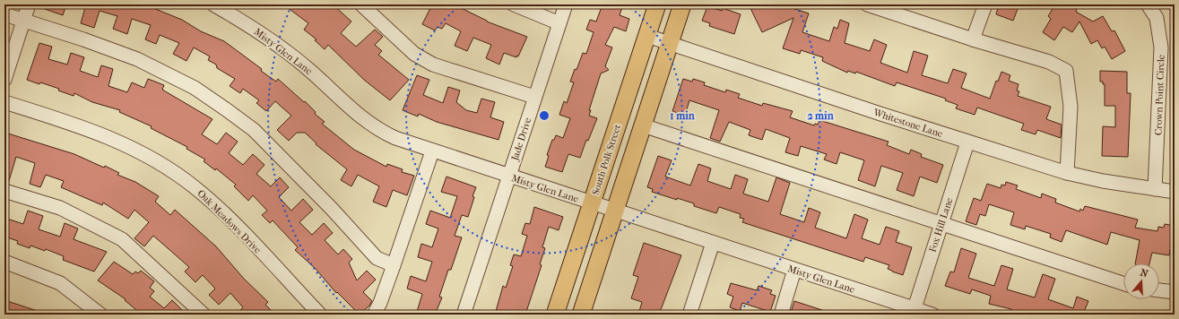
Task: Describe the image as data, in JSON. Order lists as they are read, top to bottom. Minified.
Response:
{"streets":{"main road":["South Polk Street"],"street":["Misty Glen Lane","Crown Point Circle","Whitestone Lane","Jade Drive","Oak Meadows Drive","Fox Hill Lane"]},"crossings":[["Misty Glen Lane","Jade Drive"],["Misty Glen Lane","South Polk Street"],["Misty Glen Lane","Fox Hill Lane"],["Crown Point Circle","Whitestone Lane"],["Whitestone Lane","South Polk Street"],["Whitestone Lane","Fox Hill Lane"]],"north":"top","rings":["1 min","2 min"]}
